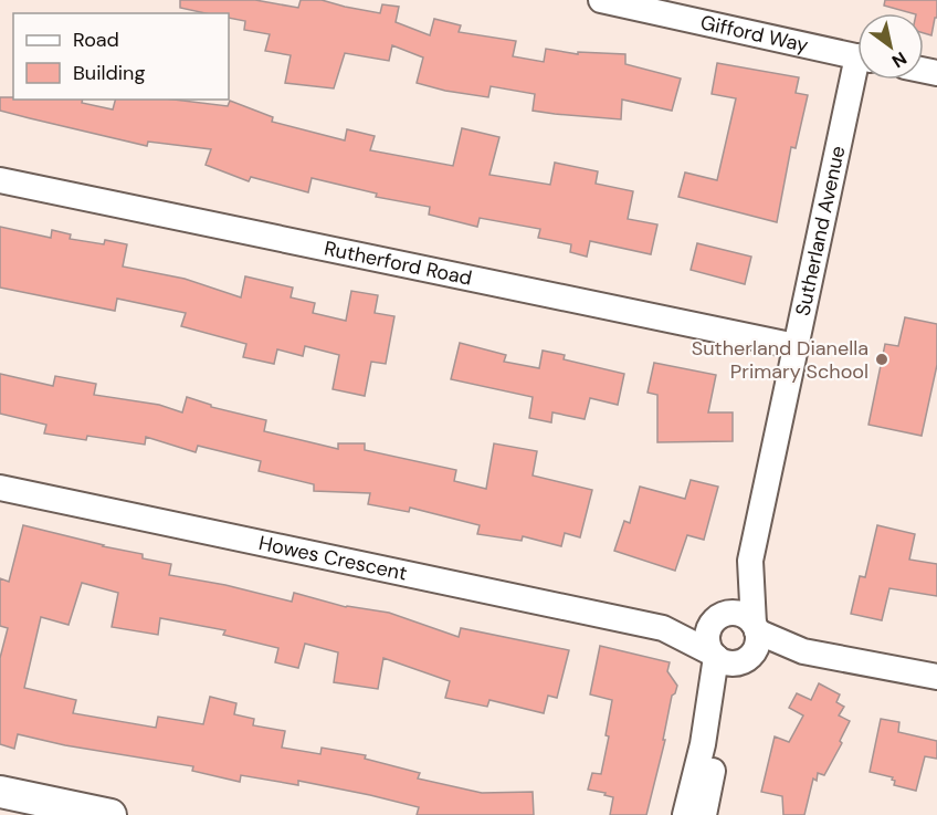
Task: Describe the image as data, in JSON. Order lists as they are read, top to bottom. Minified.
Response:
{"streets":{"street":["Gifford Way","Sutherland Avenue","Rutherford Road","Howes Crescent"]},"crossings":[["Sutherland Avenue","Rutherford Road"],["Sutherland Avenue","Howes Crescent"]],"places":["Sutherland Dianella Primary School"],"legend":["Road","Building"],"north":"bottom right"}
